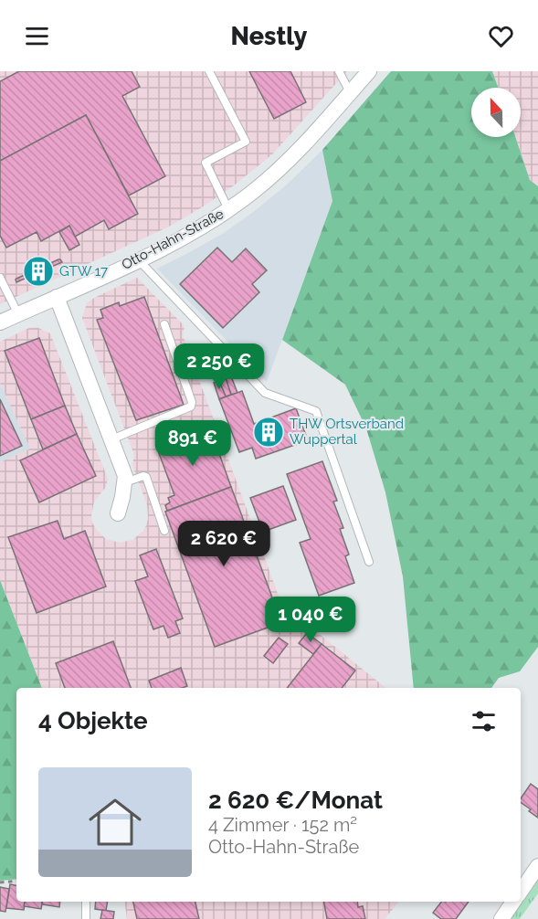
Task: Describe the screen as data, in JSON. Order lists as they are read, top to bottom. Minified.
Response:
{"streets":{"street":["Otto-Hahn-Straße"]},"places":{"building":["GTW 17","THW Ortsverband Wuppertal"]},"north":"top","page":{"header":"Nestly","price":["2 250 €","891 €","2 620 €","1 040 €"],"heading":"4 Objekte","list":[{"name":"2 620 €/Monat","note":"4 Zimmer · 152 m² · Otto-Hahn-Straße"}]}}
